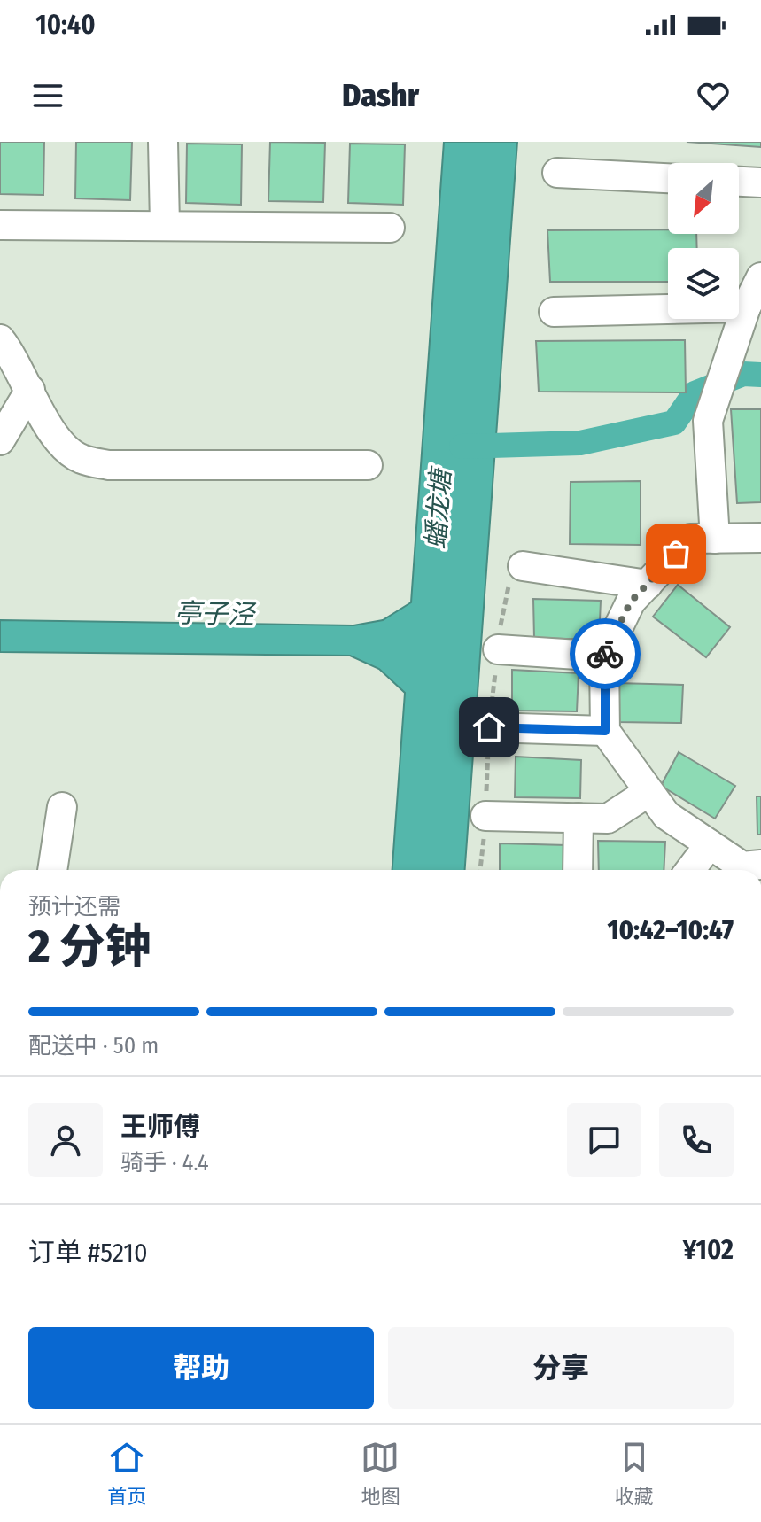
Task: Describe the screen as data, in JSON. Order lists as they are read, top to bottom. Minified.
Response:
{"water":["蟠龙塘","亭子泾"],"north":"bottom left","page":{"status":"10:40","header":"Dashr","heading":["2 分钟","预计还需","10:42–10:47"],"panel":["王师傅","骑手 · 4.4","订单 #5210","¥102"],"bar":"配送中 · 50 m","buttons":["帮助","分享"],"tabs":["首页","地图","收藏"]}}
